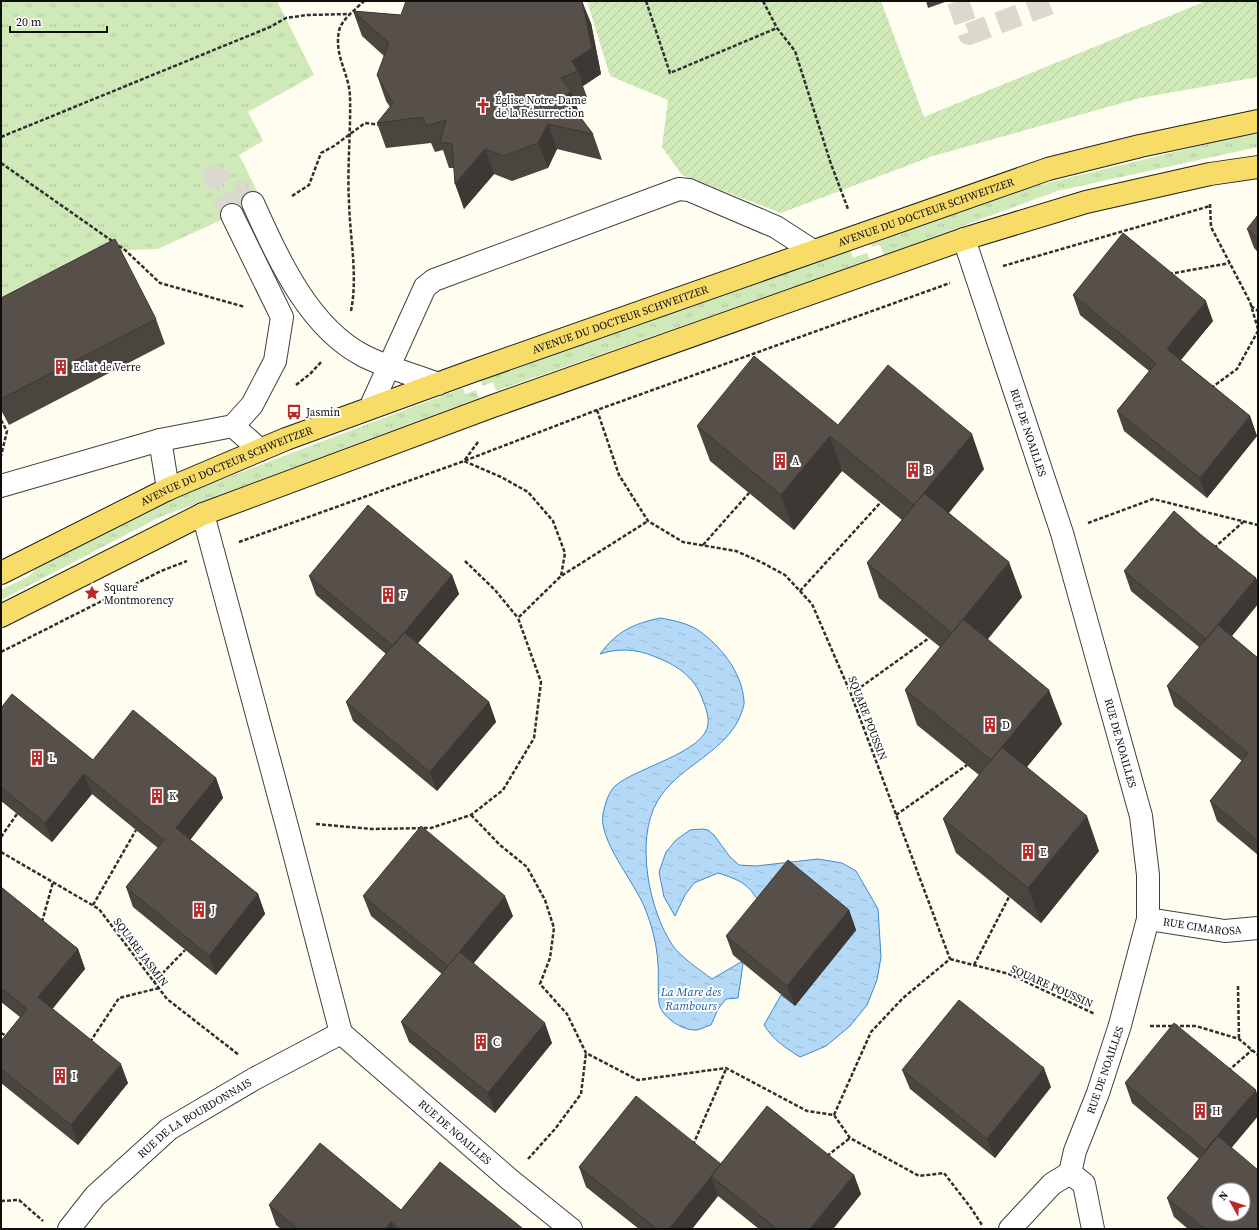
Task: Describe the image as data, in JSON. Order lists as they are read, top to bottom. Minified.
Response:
{"streets":{"main road":["AVENUE DU DOCTEUR SCHWEITZER"],"street":["RUE DE NOAILLES","RUE CIMAROSA","RUE DE LA BOURDONNAIS"],"path":["SQUARE POUSSIN","SQUARE JASMIN"]},"crossings":[["RUE DE NOAILLES","SQUARE POUSSIN"],["RUE DE NOAILLES","RUE CIMAROSA"],["RUE DE NOAILLES","RUE DE LA BOURDONNAIS"],["SQUARE JASMIN","RUE DE LA BOURDONNAIS"]],"water":["La Mare des Rambours"],"places":{"church":["Église Notre-Dame de la Résurrection"],"building":["Eclat de Verre","A","B","F","D","L","K","E","J","C","I","H"],"bus stop":["Jasmin"],"place":["Square Montmorency"]},"scale_bar":"20 m","north":"top left"}
